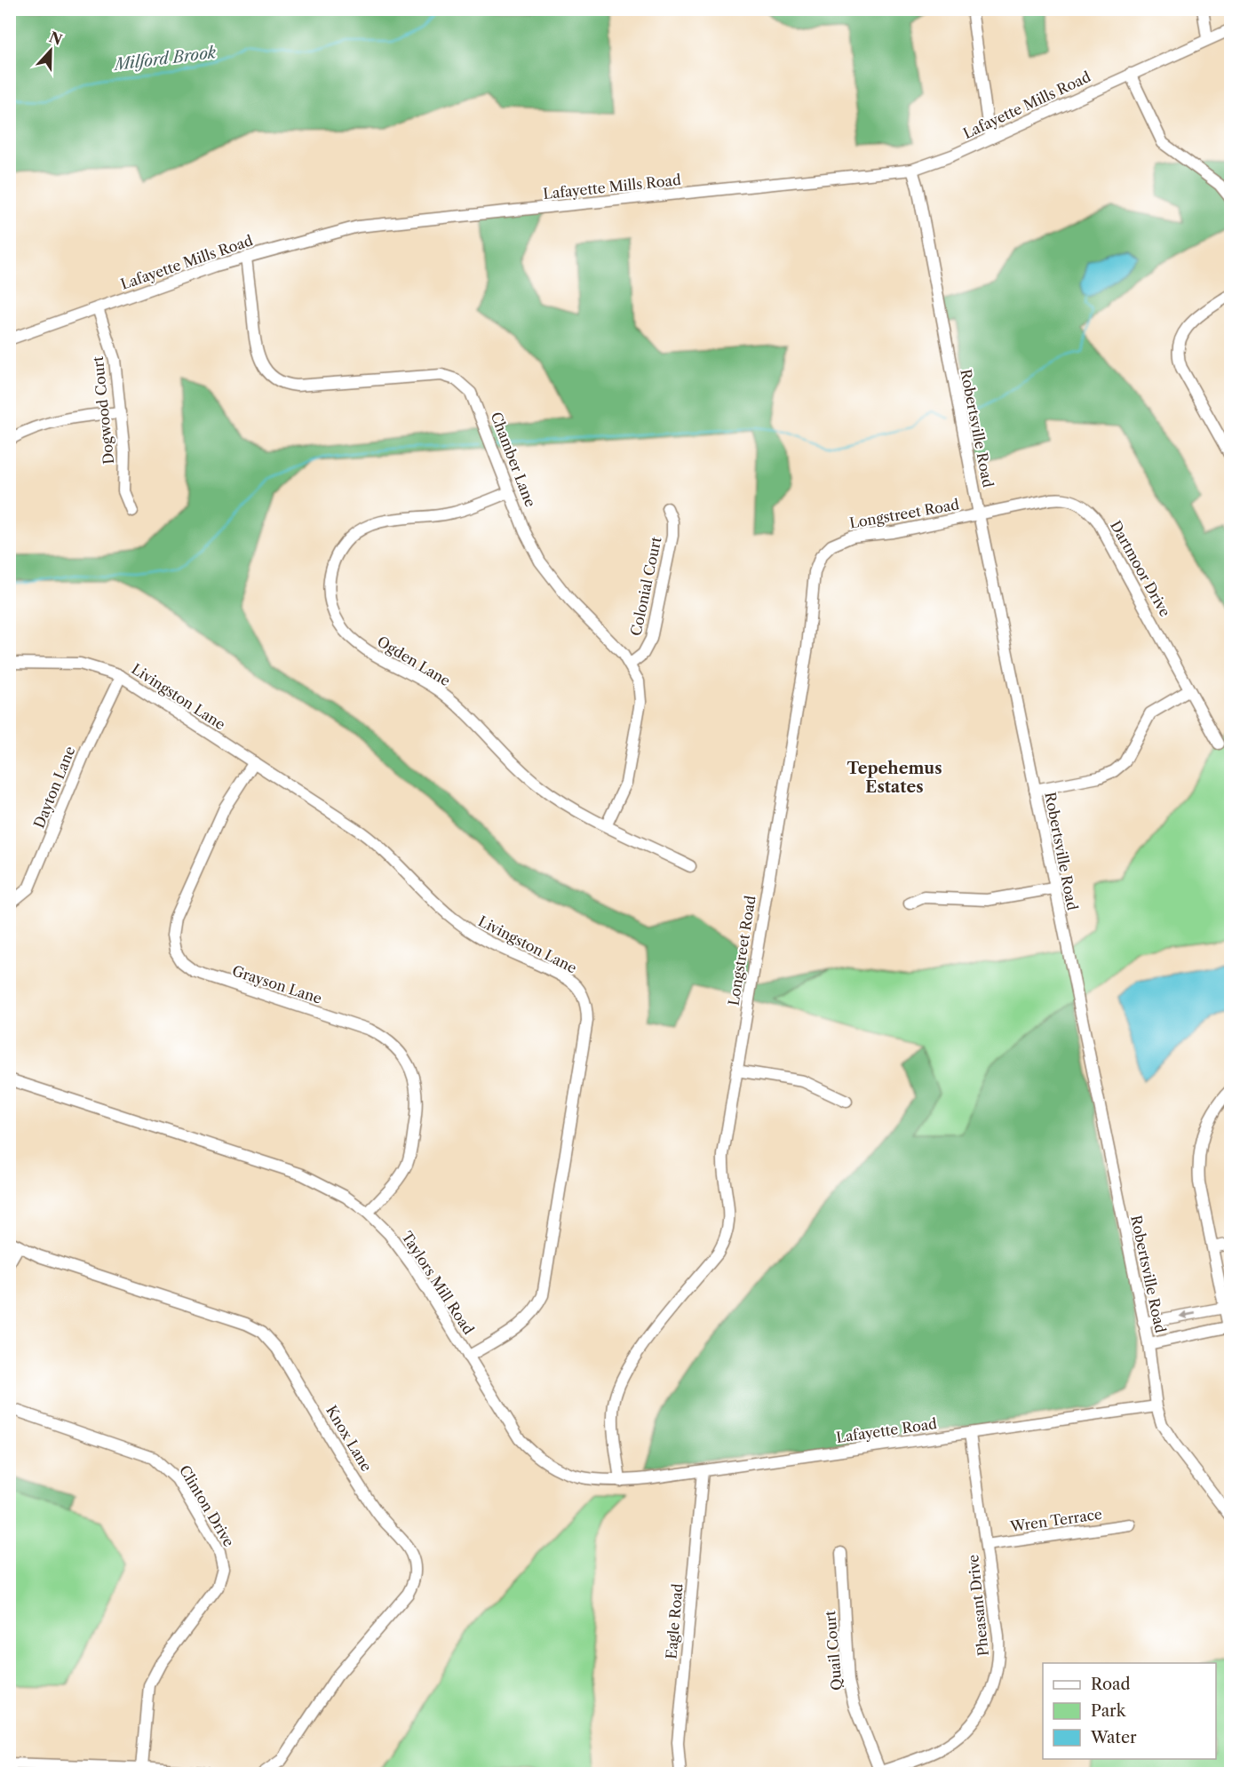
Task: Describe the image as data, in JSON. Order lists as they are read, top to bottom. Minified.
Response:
{"streets":{"street":["Lafayette Mills Road","Dogwood Court","Robertsville Road","Chamber Lane","Longstreet Road","Dartmoor Drive","Colonial Court","Ogden Lane","Livingston Lane","Dayton Lane","Grayson Lane","Taylors Mill Road","Lafayette Road","Knox Lane","Clinton Drive","Wren Terrace","Pheasant Drive","Eagle Road","Quail Court"]},"crossings":[["Lafayette Mills Road","Dogwood Court"],["Lafayette Mills Road","Robertsville Road"],["Lafayette Mills Road","Chamber Lane"],["Robertsville Road","Longstreet Road"],["Robertsville Road","Dartmoor Drive"],["Robertsville Road","Lafayette Road"],["Chamber Lane","Colonial Court"],["Chamber Lane","Ogden Lane"],["Longstreet Road","Dartmoor Drive"],["Longstreet Road","Taylors Mill Road"],["Longstreet Road","Lafayette Road"],["Livingston Lane","Dayton Lane"],["Livingston Lane","Grayson Lane"],["Livingston Lane","Taylors Mill Road"],["Grayson Lane","Taylors Mill Road"],["Taylors Mill Road","Lafayette Road"],["Lafayette Road","Pheasant Drive"],["Lafayette Road","Eagle Road"],["Wren Terrace","Pheasant Drive"],["Pheasant Drive","Quail Court"]],"districts":["Tepehemus Estates"],"water":["Milford Brook"],"legend":["Road","Park","Water"],"north":"top"}
